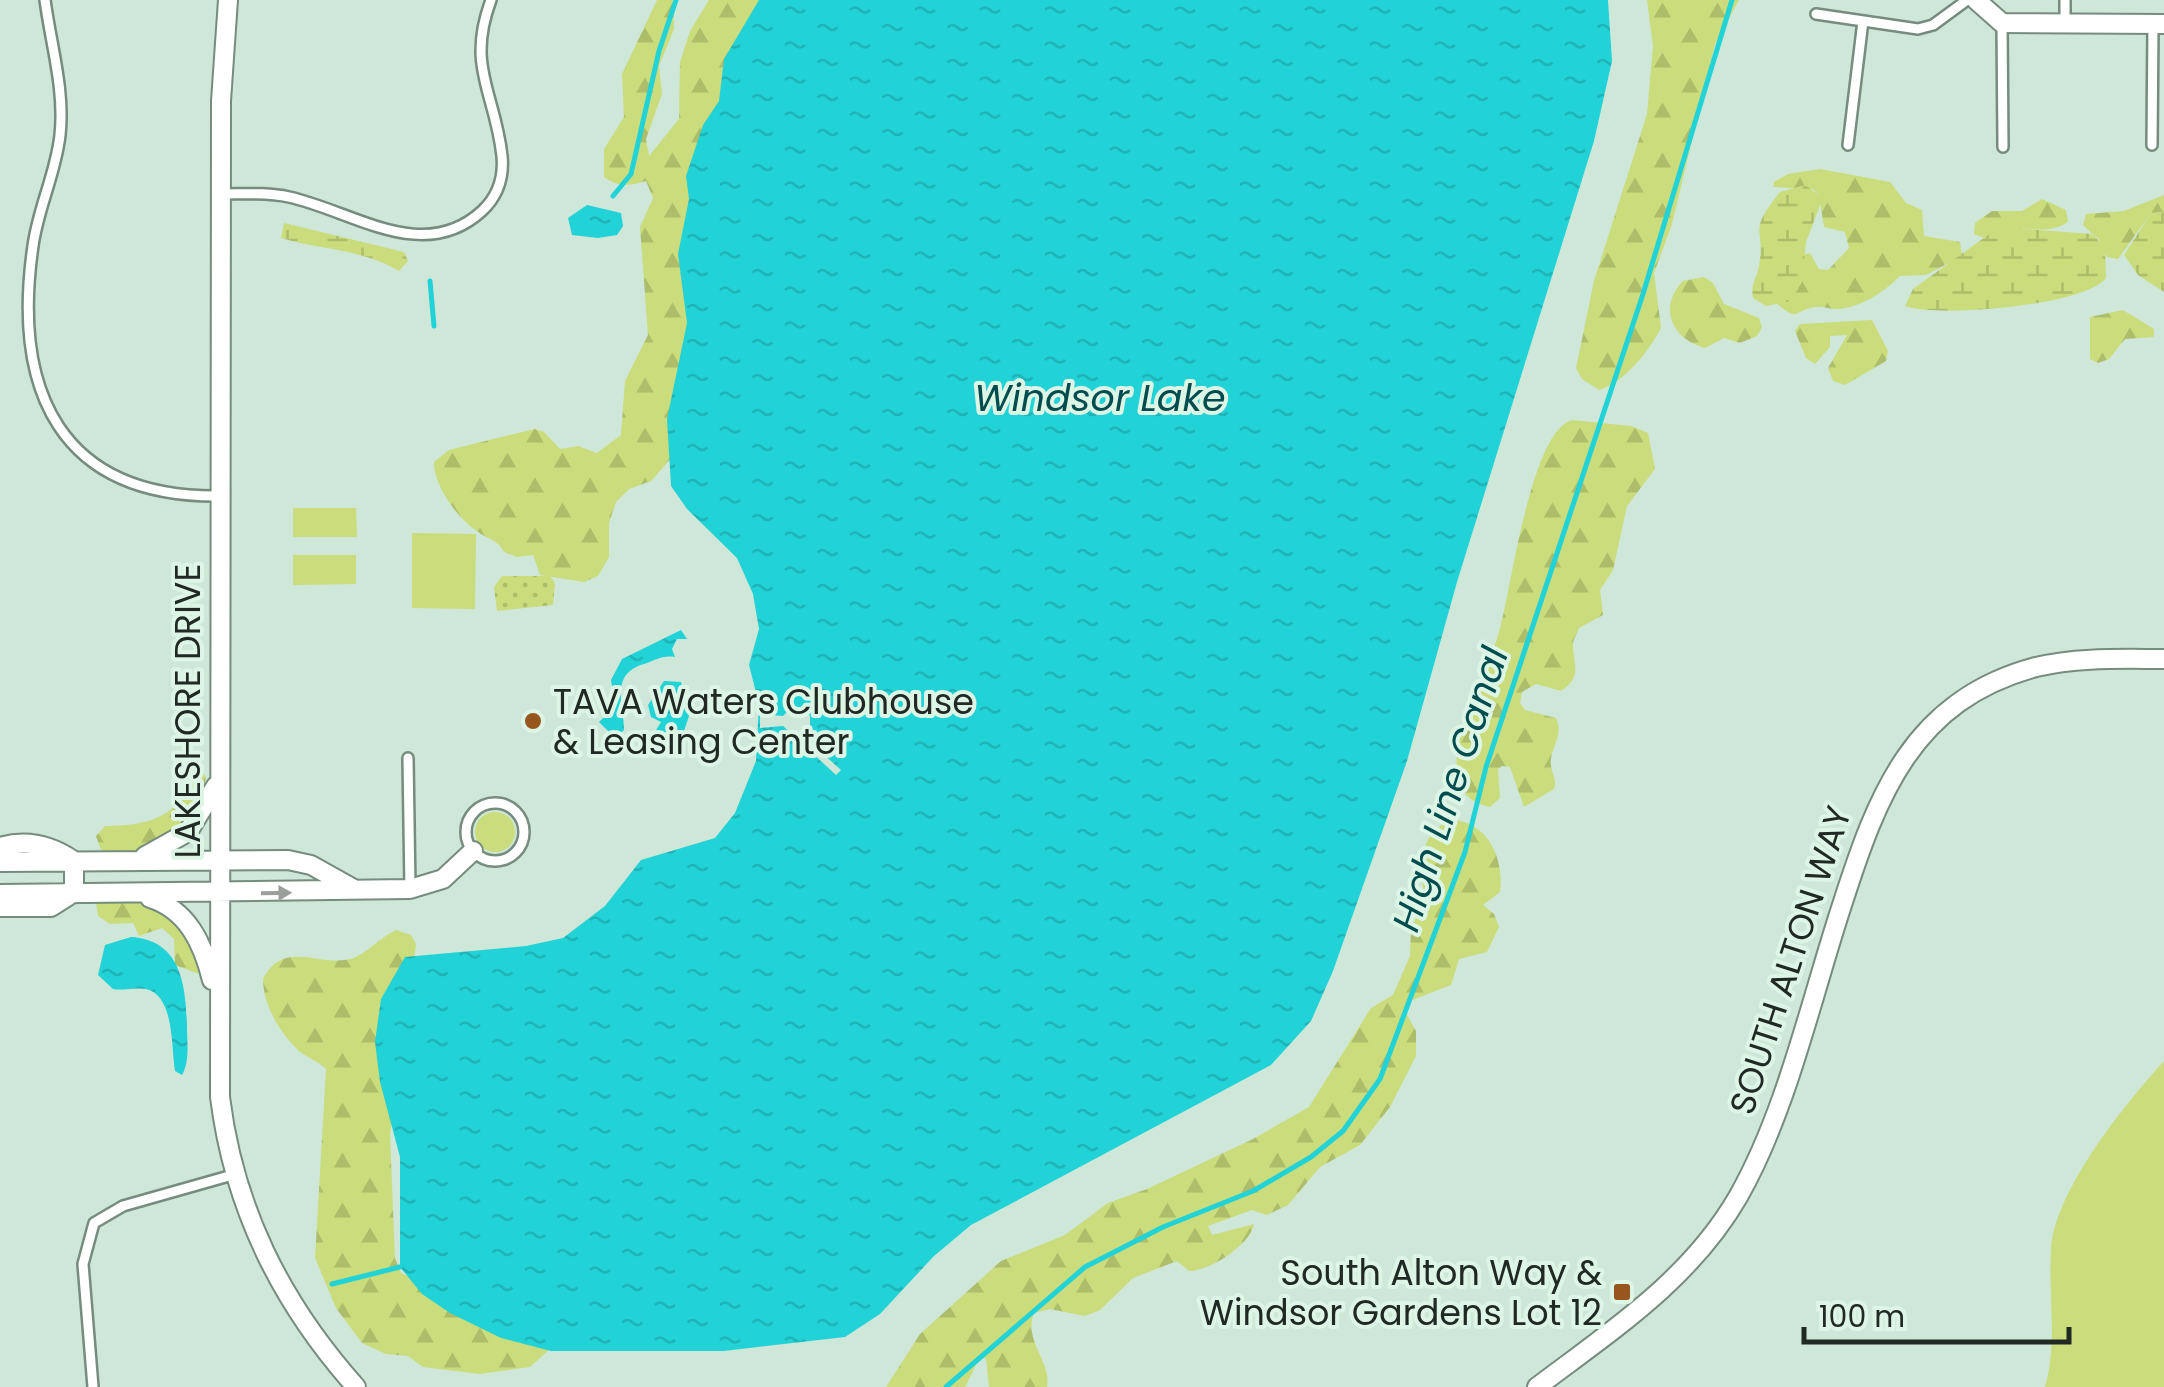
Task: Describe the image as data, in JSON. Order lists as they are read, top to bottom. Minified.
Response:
{"streets":{"street":["LAKESHORE DRIVE","SOUTH ALTON WAY"]},"water":["Windsor Lake","High Line Canal"],"places":{"other":["TAVA Waters Clubhouse & Leasing Center"],"transit":["South Alton Way & Windsor Gardens Lot 12"]},"scale_bar":"100 m"}
